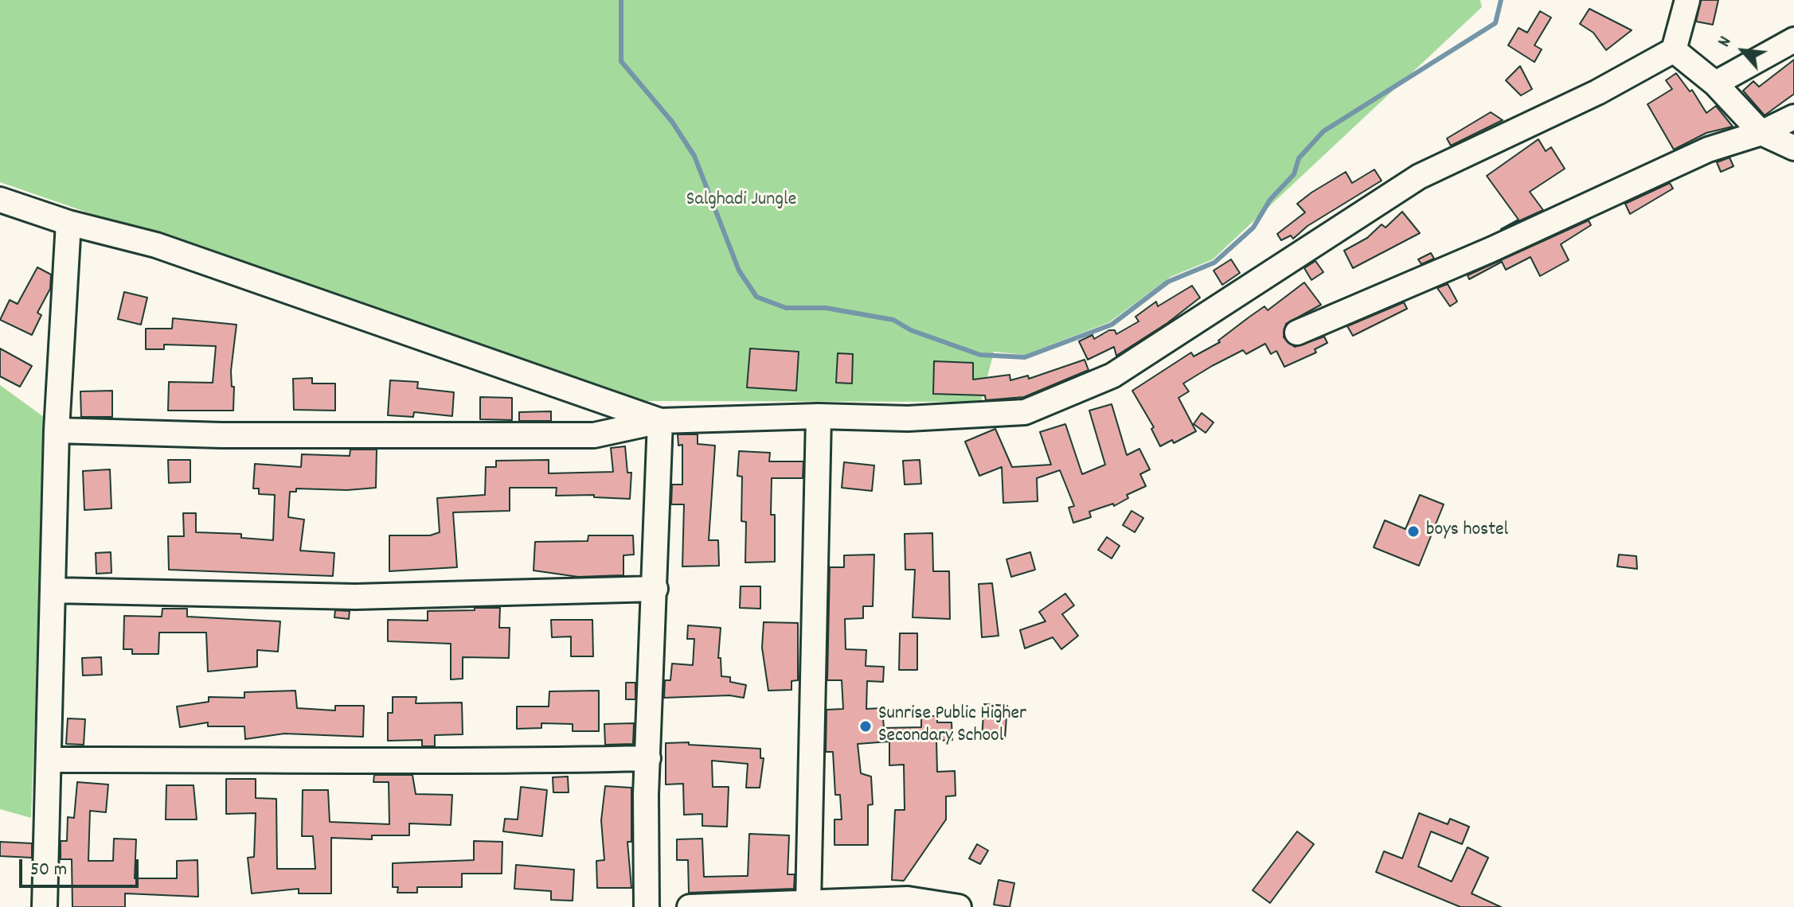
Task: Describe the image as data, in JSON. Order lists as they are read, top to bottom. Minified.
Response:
{"parks":["Salghadi Jungle"],"places":["boys hostel","Sunrise Public Higher Secondary School"],"scale_bar":"50 m","north":"top left"}
